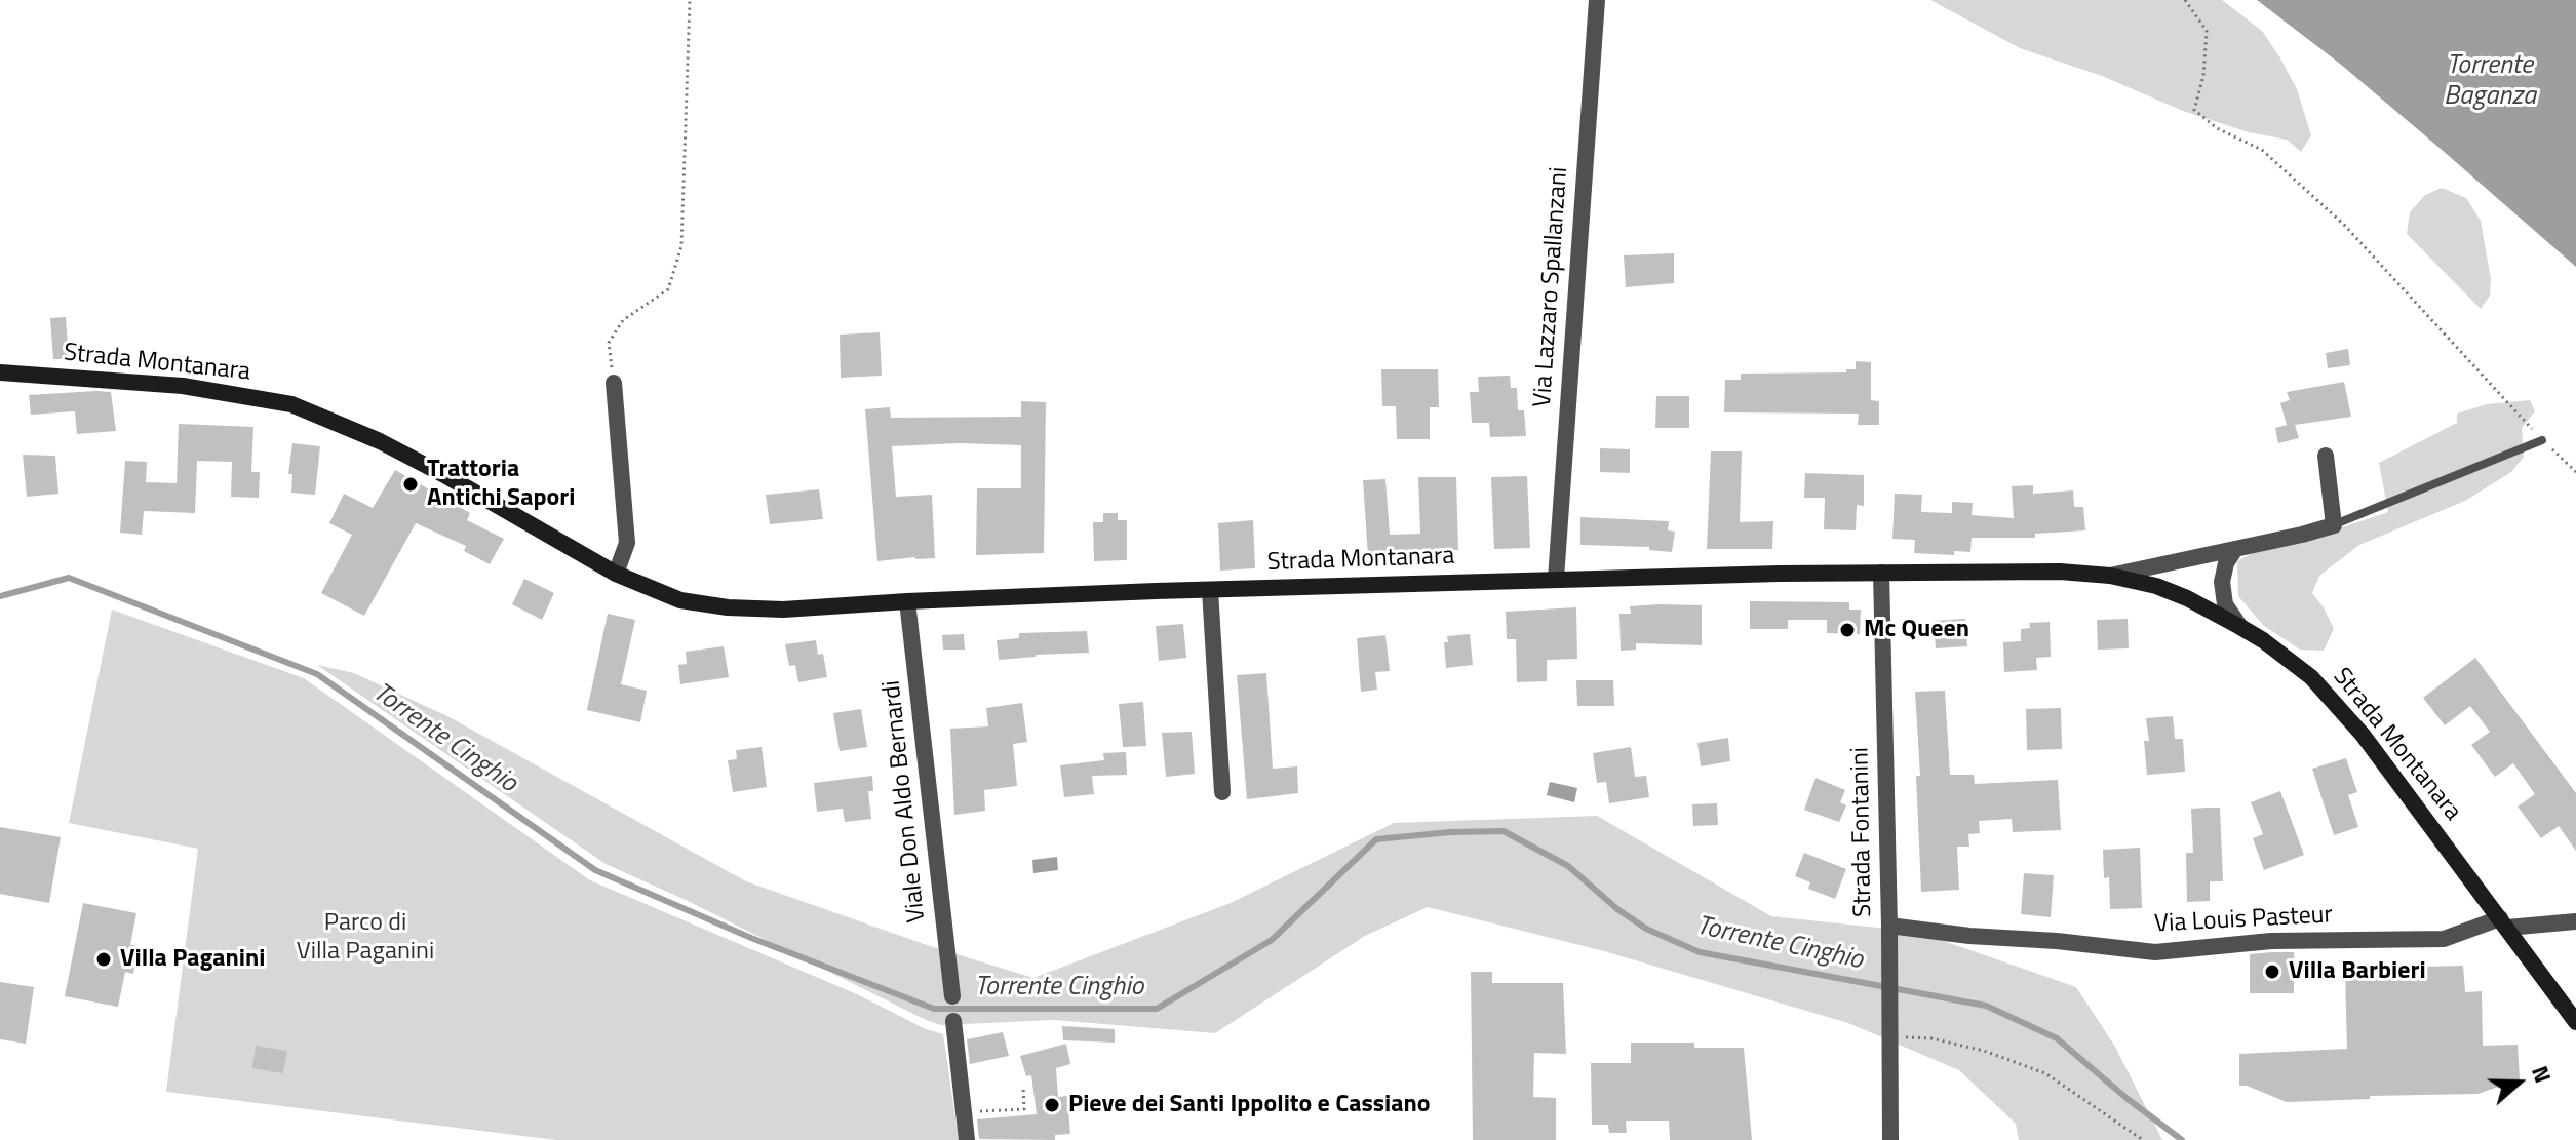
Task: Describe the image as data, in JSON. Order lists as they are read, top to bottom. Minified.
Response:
{"streets":{"main road":["Strada Montanara"],"street":["Via Lazzaro Spallanzani","Viale Don Aldo Bernardi","Strada Fontanini","Via Louis Pasteur"]},"crossings":[["Via Lazzaro Spallanzani","Strada Montanara"],["Strada Montanara","Viale Don Aldo Bernardi"],["Strada Montanara","Strada Fontanini"],["Strada Montanara","Via Louis Pasteur"],["Strada Fontanini","Via Louis Pasteur"]],"water":["Torrente Baganza","Torrente Cinghio"],"parks":["Parco di Villa Paganini"],"places":["Trattoria Antichi Sapori","Mc Queen","Villa Paganini","Villa Barbieri","Pieve dei Santi Ippolito e Cassiano"],"north":"right"}
